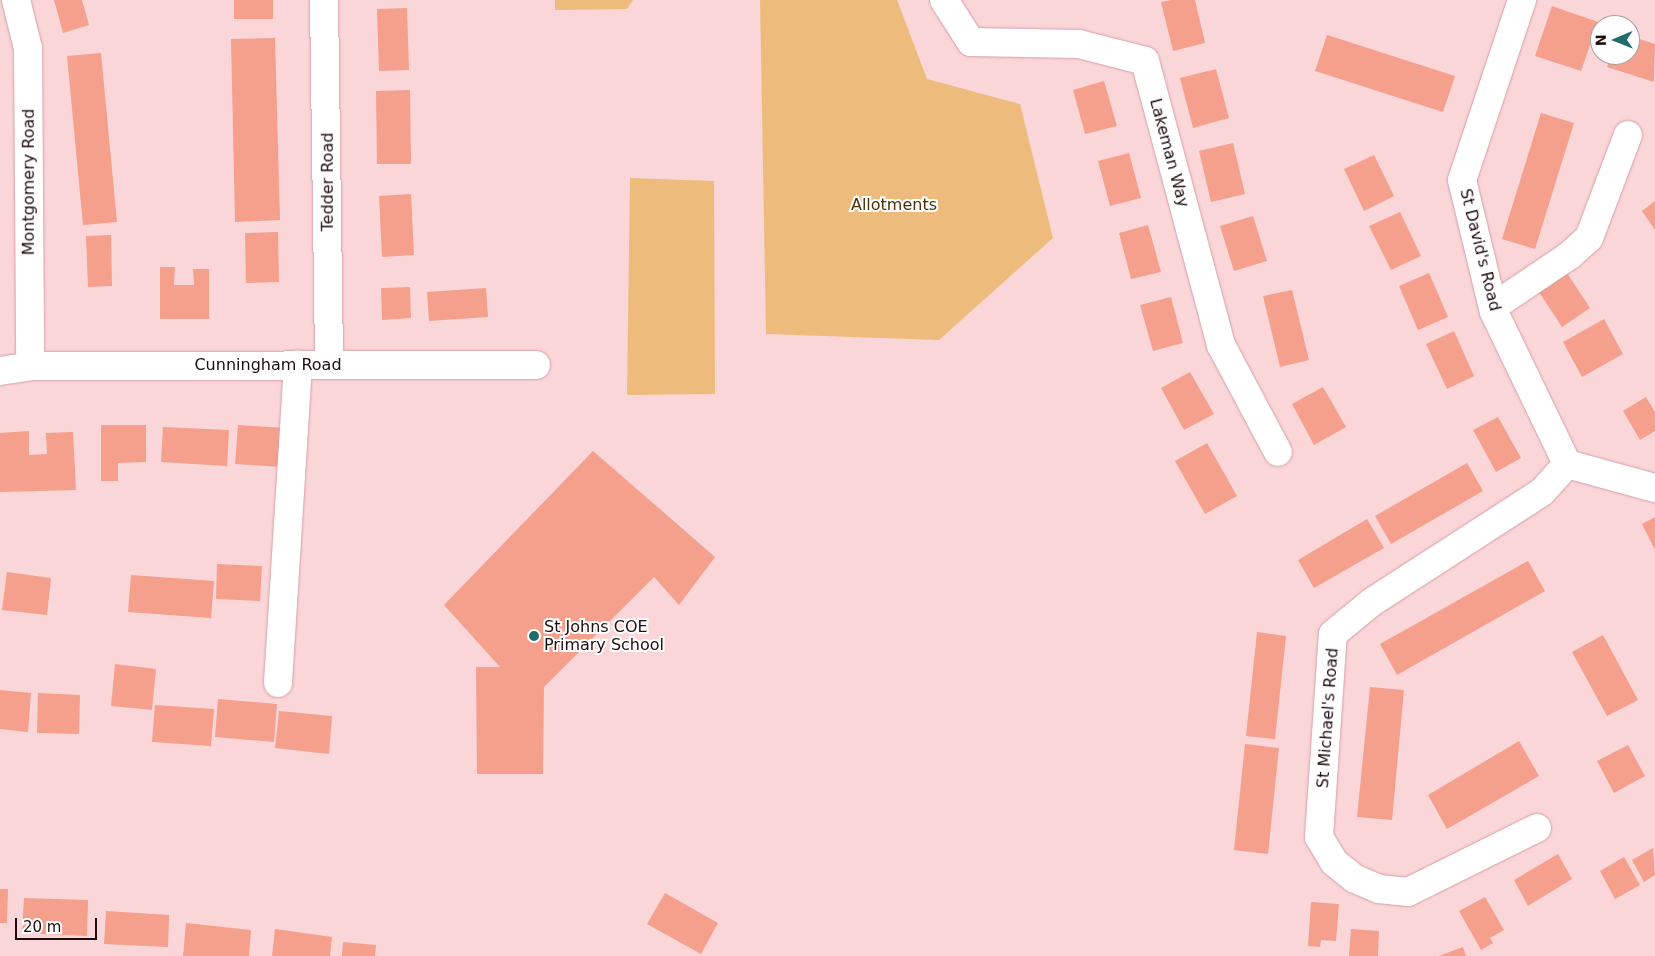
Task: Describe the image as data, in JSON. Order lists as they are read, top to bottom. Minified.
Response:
{"streets":{"street":["Lakeman Way","Montgomery Road","Tedder Road","St David's Road","Cunningham Road","St Michael's Road"]},"crossings":[["Montgomery Road","Cunningham Road"],["Tedder Road","Cunningham Road"],["St David's Road","St Michael's Road"]],"parks":["Allotments"],"places":["St Johns COE Primary School"],"scale_bar":"20 m","north":"left"}
